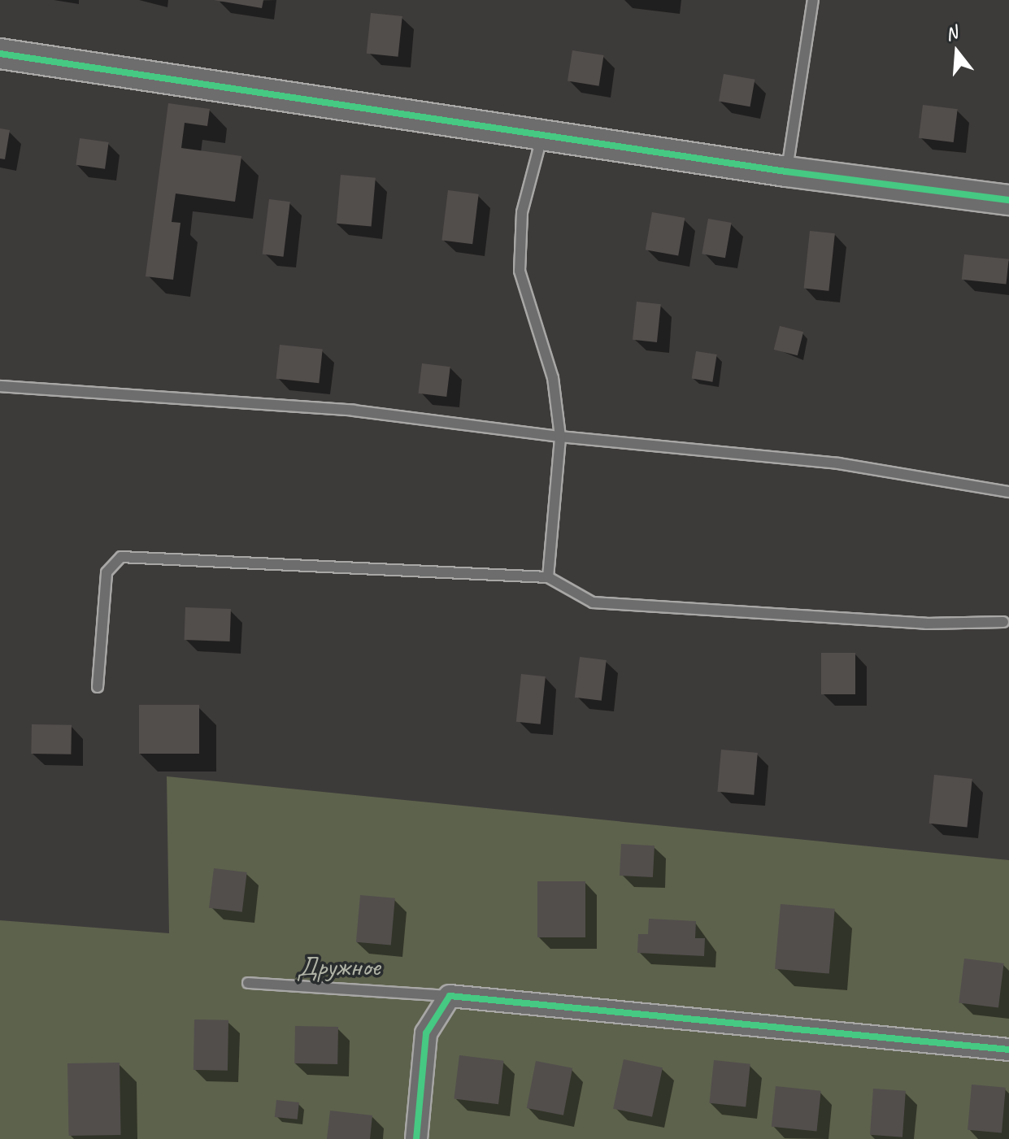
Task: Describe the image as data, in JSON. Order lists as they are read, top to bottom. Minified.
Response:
{"parks":["Дружное"],"north":"top"}
